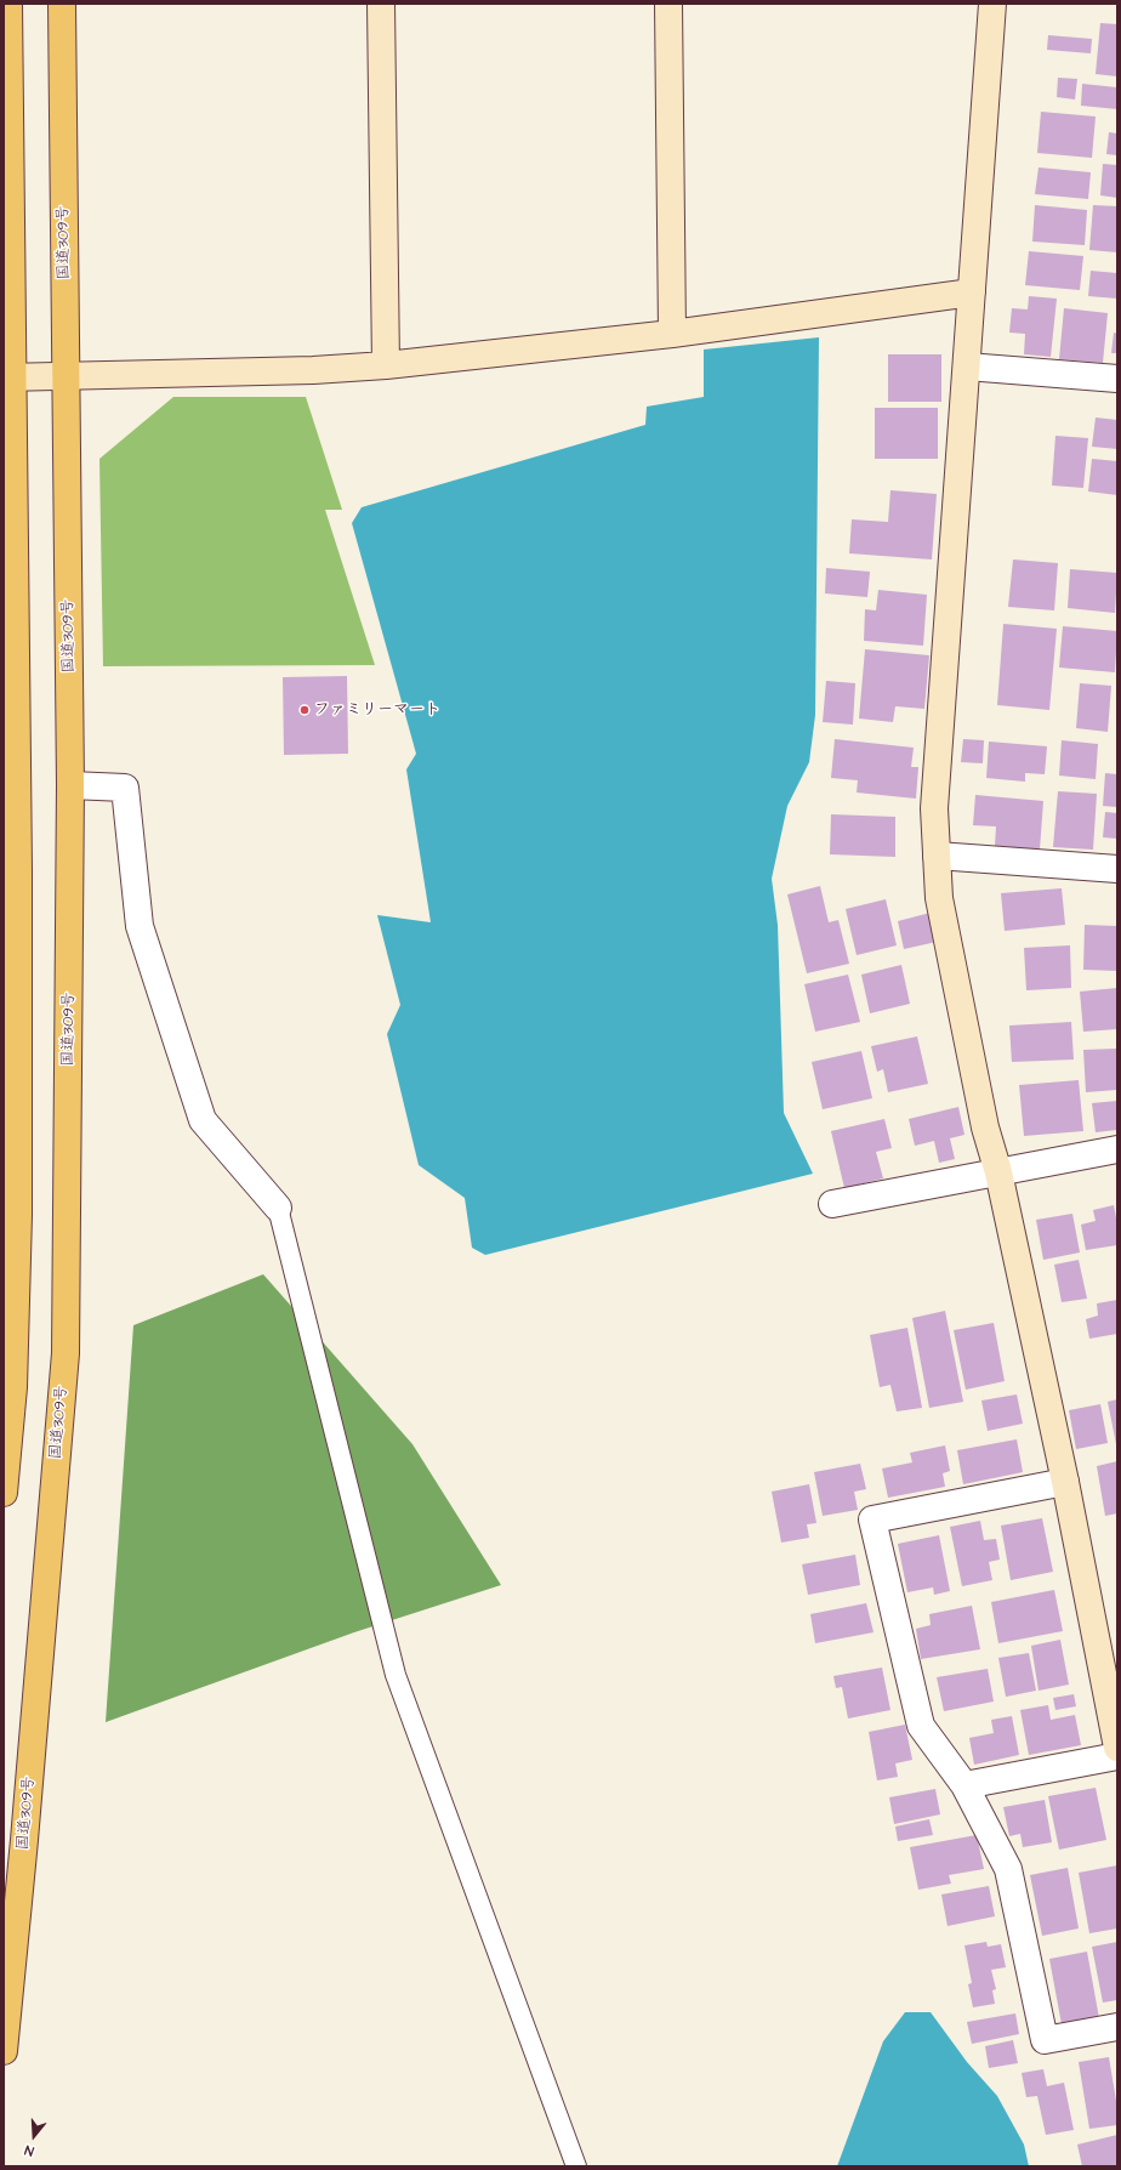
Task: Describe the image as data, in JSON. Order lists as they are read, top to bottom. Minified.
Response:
{"streets":{"highway":["国道309号"]},"places":["ファミリーマート"],"north":"bottom"}
